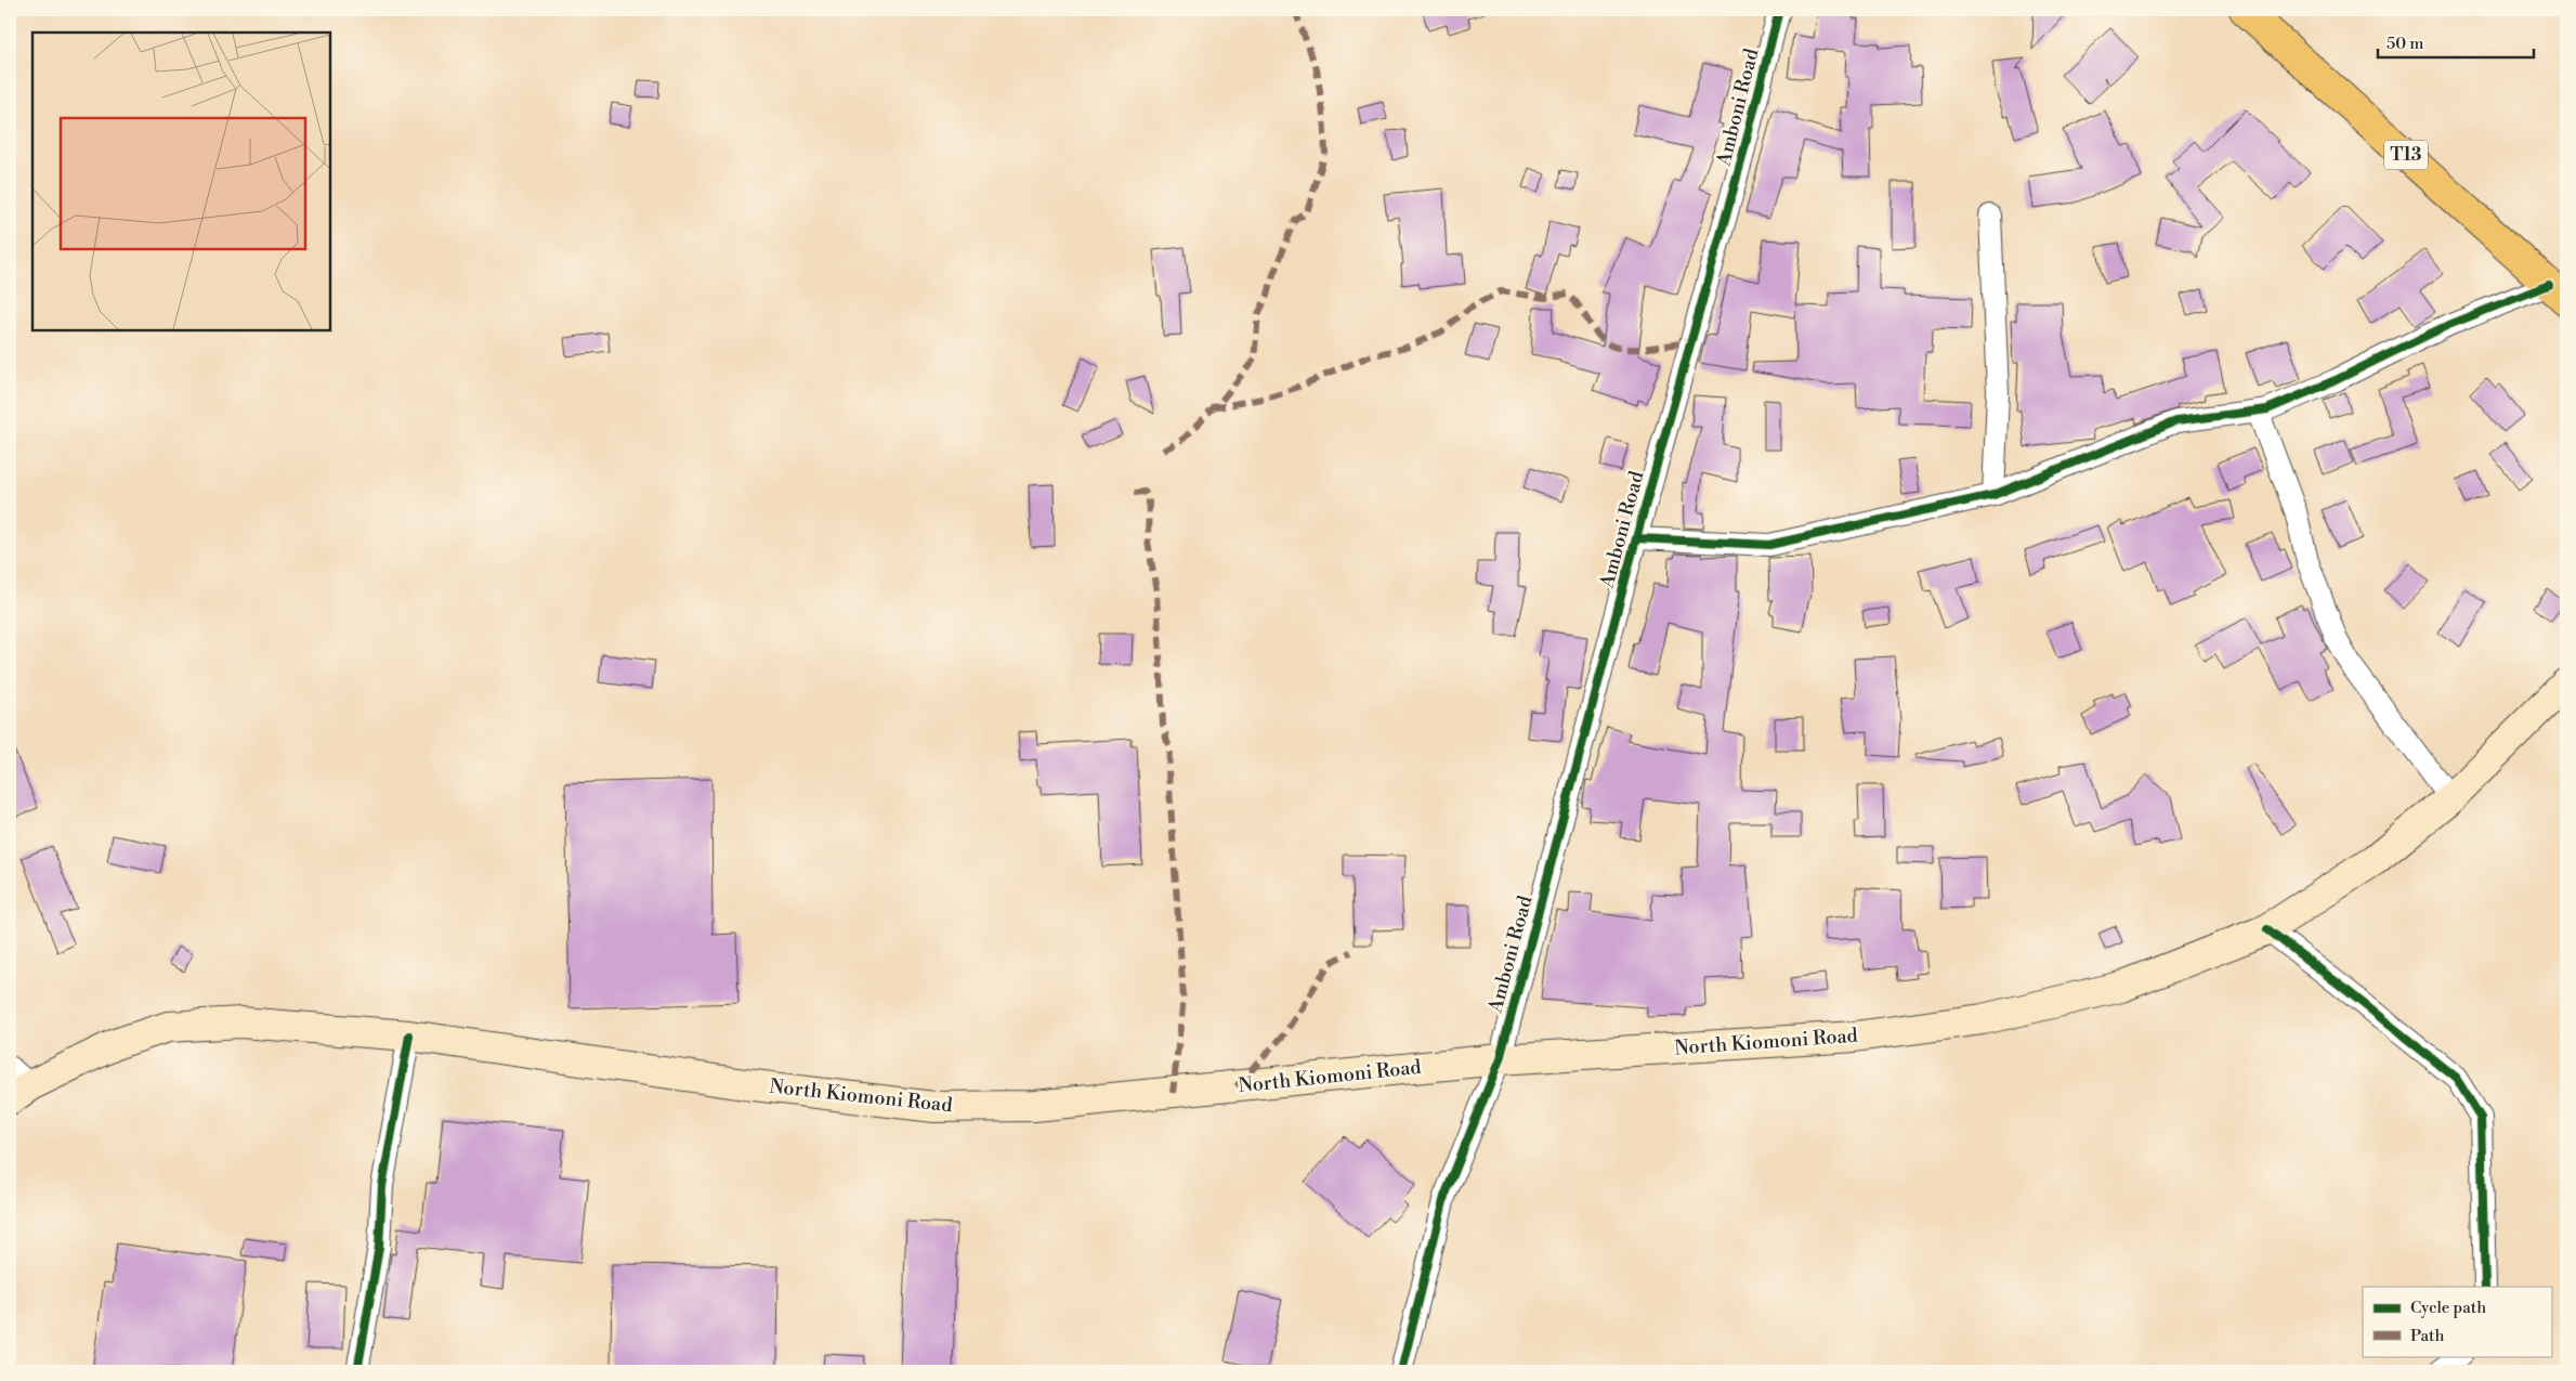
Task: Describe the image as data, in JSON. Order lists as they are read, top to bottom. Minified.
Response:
{"streets":{"highway":["T13"],"main road":["North Kiomoni Road"],"street":["Amboni Road"]},"crossings":[["Amboni Road","North Kiomoni Road"]],"legend":["Cycle path","Path"],"scale_bar":"50 m"}
